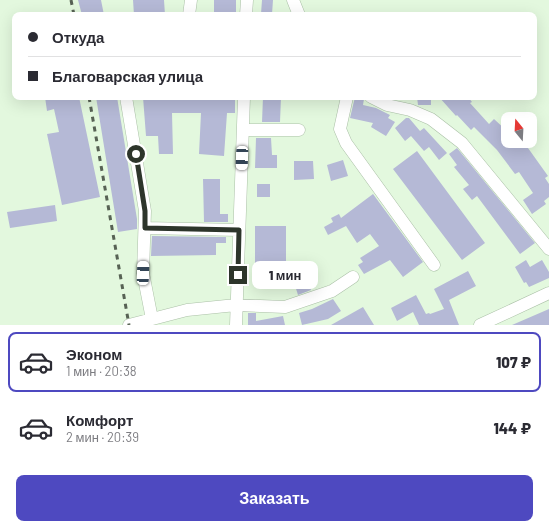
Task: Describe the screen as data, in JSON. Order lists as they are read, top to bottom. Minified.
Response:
{"north":"top","page":{"banner":["Откуда","Благоварская улица"],"bubble":"1 мин","list":[{"name":"Эконом","note":"1 мин · 20:38","value":"107 ₽"},{"name":"Комфорт","note":"2 мин · 20:39","value":"144 ₽"}],"buttons":"Заказать"}}
